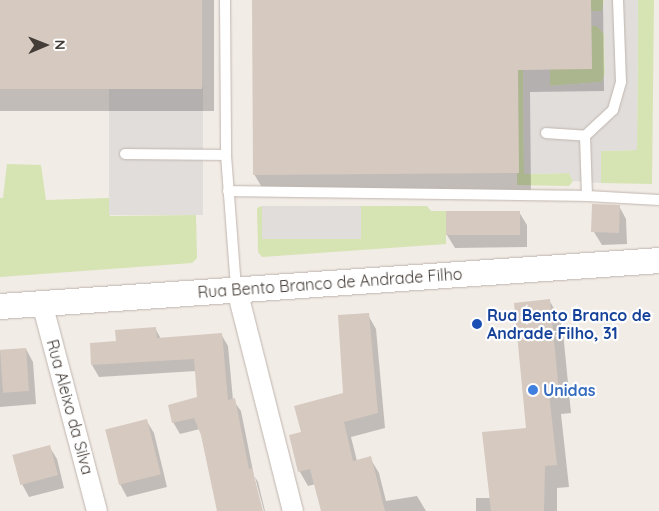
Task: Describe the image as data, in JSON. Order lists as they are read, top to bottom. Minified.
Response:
{"streets":{"street":["Rua Bento Branco de Andrade Filho","Rua Aleixo da Silva"]},"crossings":[["Rua Bento Branco de Andrade Filho","Rua Aleixo da Silva"]],"places":["Rua Bento Branco de Andrade Filho, 31","Unidas"],"north":"right"}
